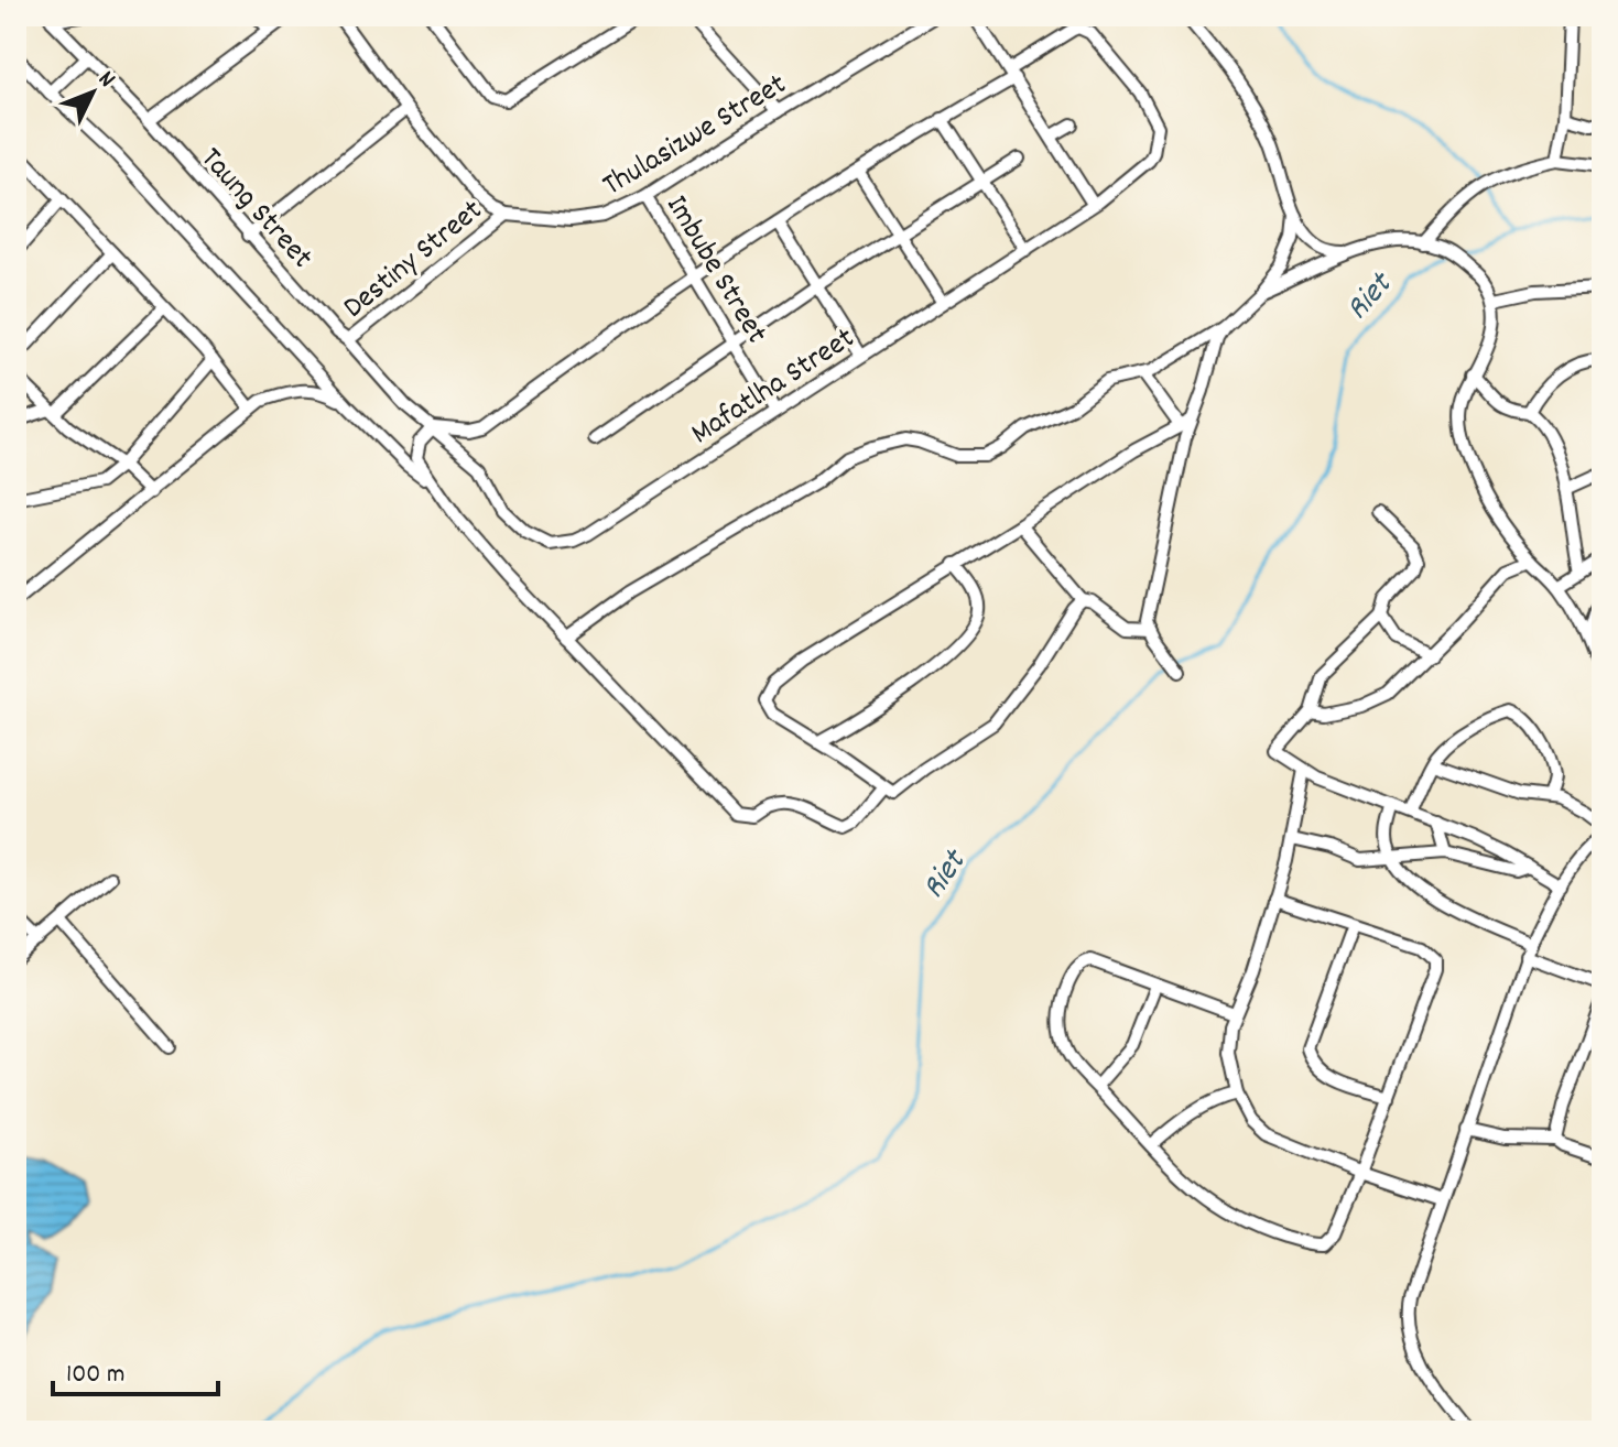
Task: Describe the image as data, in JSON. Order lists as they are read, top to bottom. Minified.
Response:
{"streets":{"street":["Thulasizwe Street","Taung Street","Destiny Street","Imbube Street","Mafatlha Street"]},"crossings":[["Thulasizwe Street","Destiny Street"],["Thulasizwe Street","Imbube Street"],["Taung Street","Destiny Street"],["Taung Street","Mafatlha Street"],["Imbube Street","Mafatlha Street"]],"water":["Riet"],"scale_bar":"100 m","north":"top right"}
